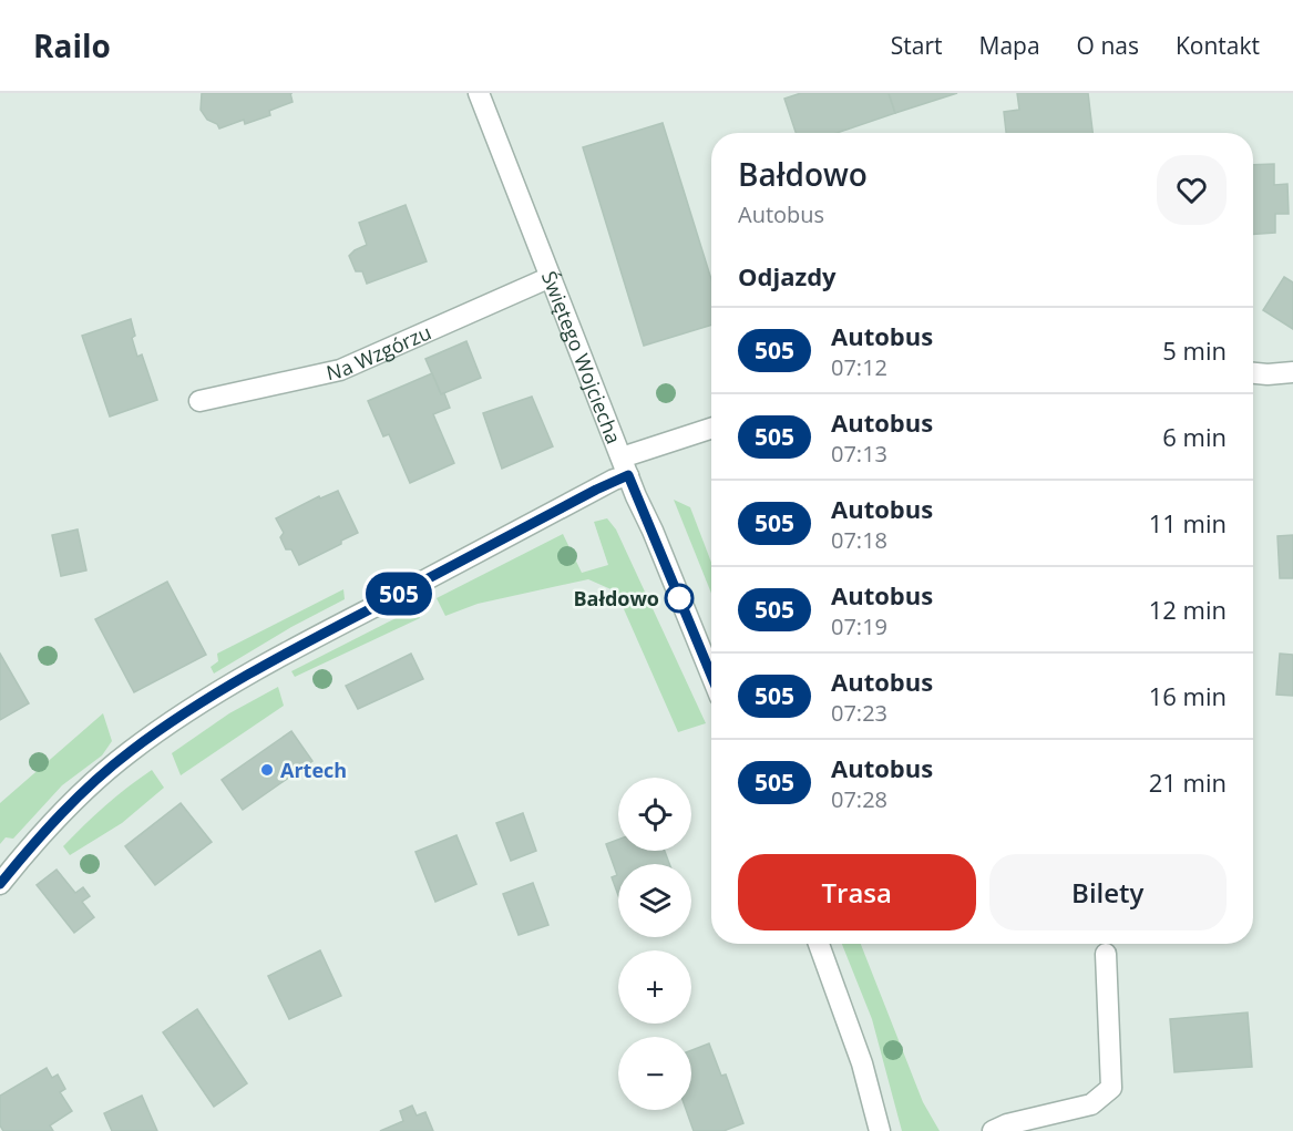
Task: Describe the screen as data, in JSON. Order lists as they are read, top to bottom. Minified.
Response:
{"streets":{"street":["Na Wzgórzu","Świętego Wojciecha"]},"crossings":[["Na Wzgórzu","Świętego Wojciecha"]],"places":["Bałdowo","Artech"],"lines":["bus line 505"],"page":{"header":"Railo","nav":["Start","Mapa","O nas","Kontakt"],"on_map":"505","heading":[["Bałdowo","Autobus"],"Odjazdy"],"list":[{"mark":"505","name":"Autobus","note":"07:12","value":"5 min"},{"mark":"505","name":"Autobus","note":"07:13","value":"6 min"},{"mark":"505","name":"Autobus","note":"07:18","value":"11 min"},{"mark":"505","name":"Autobus","note":"07:19","value":"12 min"},{"mark":"505","name":"Autobus","note":"07:23","value":"16 min"},{"mark":"505","name":"Autobus","note":"07:28","value":"21 min"}],"map_buttons":["+","−"],"buttons":["Trasa","Bilety"]}}
